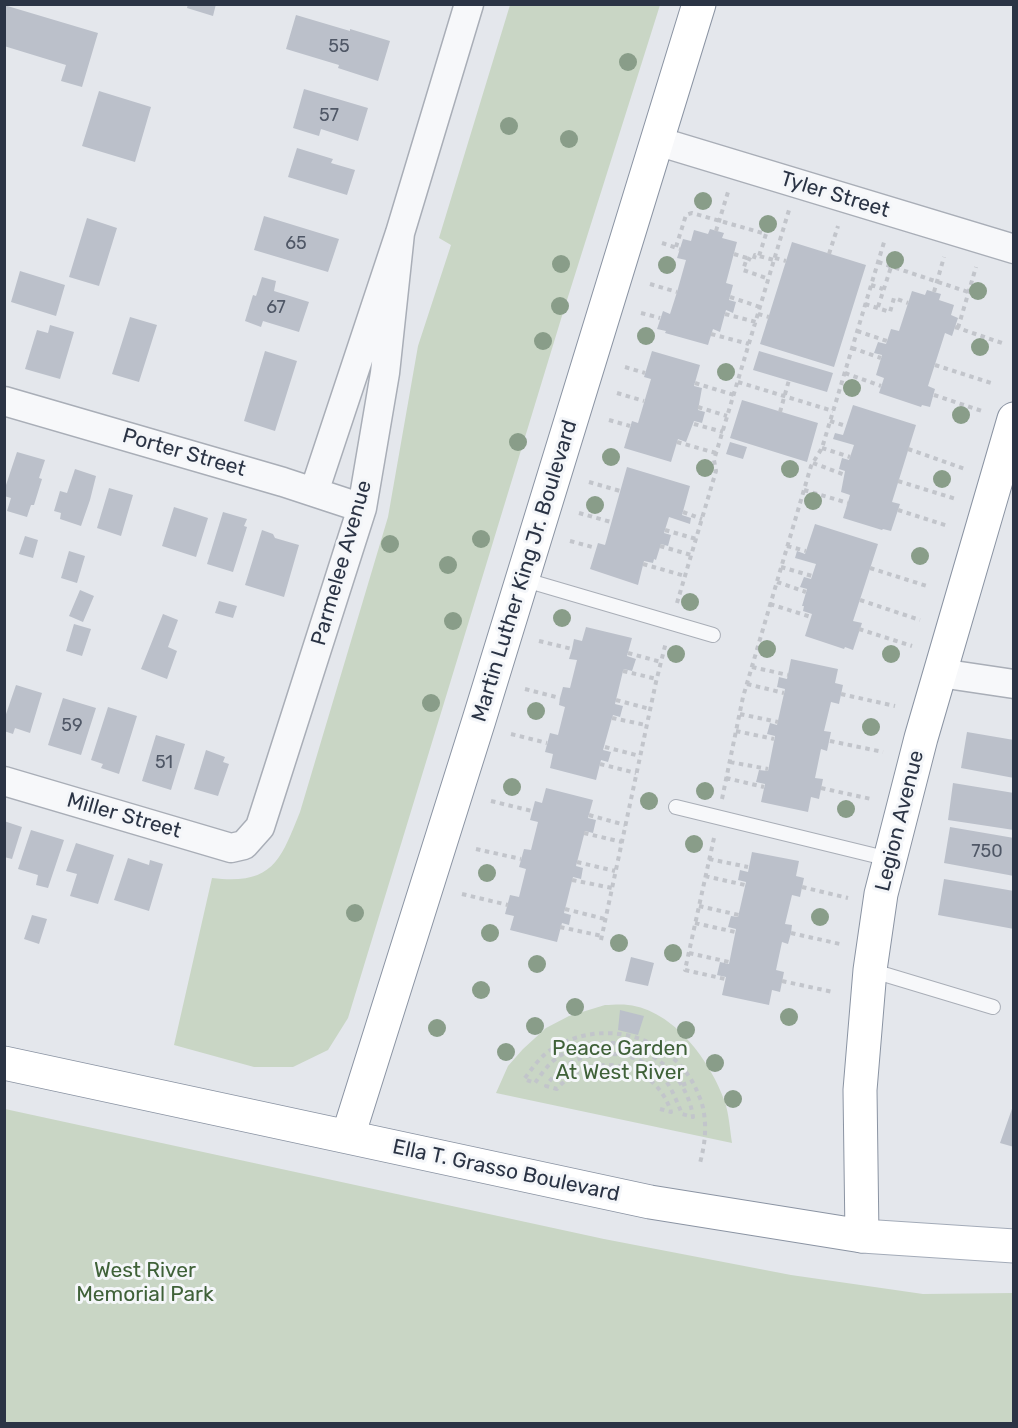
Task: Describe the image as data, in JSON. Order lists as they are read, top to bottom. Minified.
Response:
{"streets":{"main road":["Martin Luther King Jr. Boulevard","Legion Avenue","Ella T. Grasso Boulevard"],"street":["Tyler Street","Porter Street","Parmelee Avenue","Miller Street"]},"crossings":[["Tyler Street","Martin Luther King Jr. Boulevard"],["Porter Street","Parmelee Avenue"],["Parmelee Avenue","Miller Street"],["Martin Luther King Jr. Boulevard","Ella T. Grasso Boulevard"],["Legion Avenue","Ella T. Grasso Boulevard"]],"parks":["Peace Garden At West River","West River Memorial Park"],"house_numbers":["55","57","65","67","59","51","750"]}
